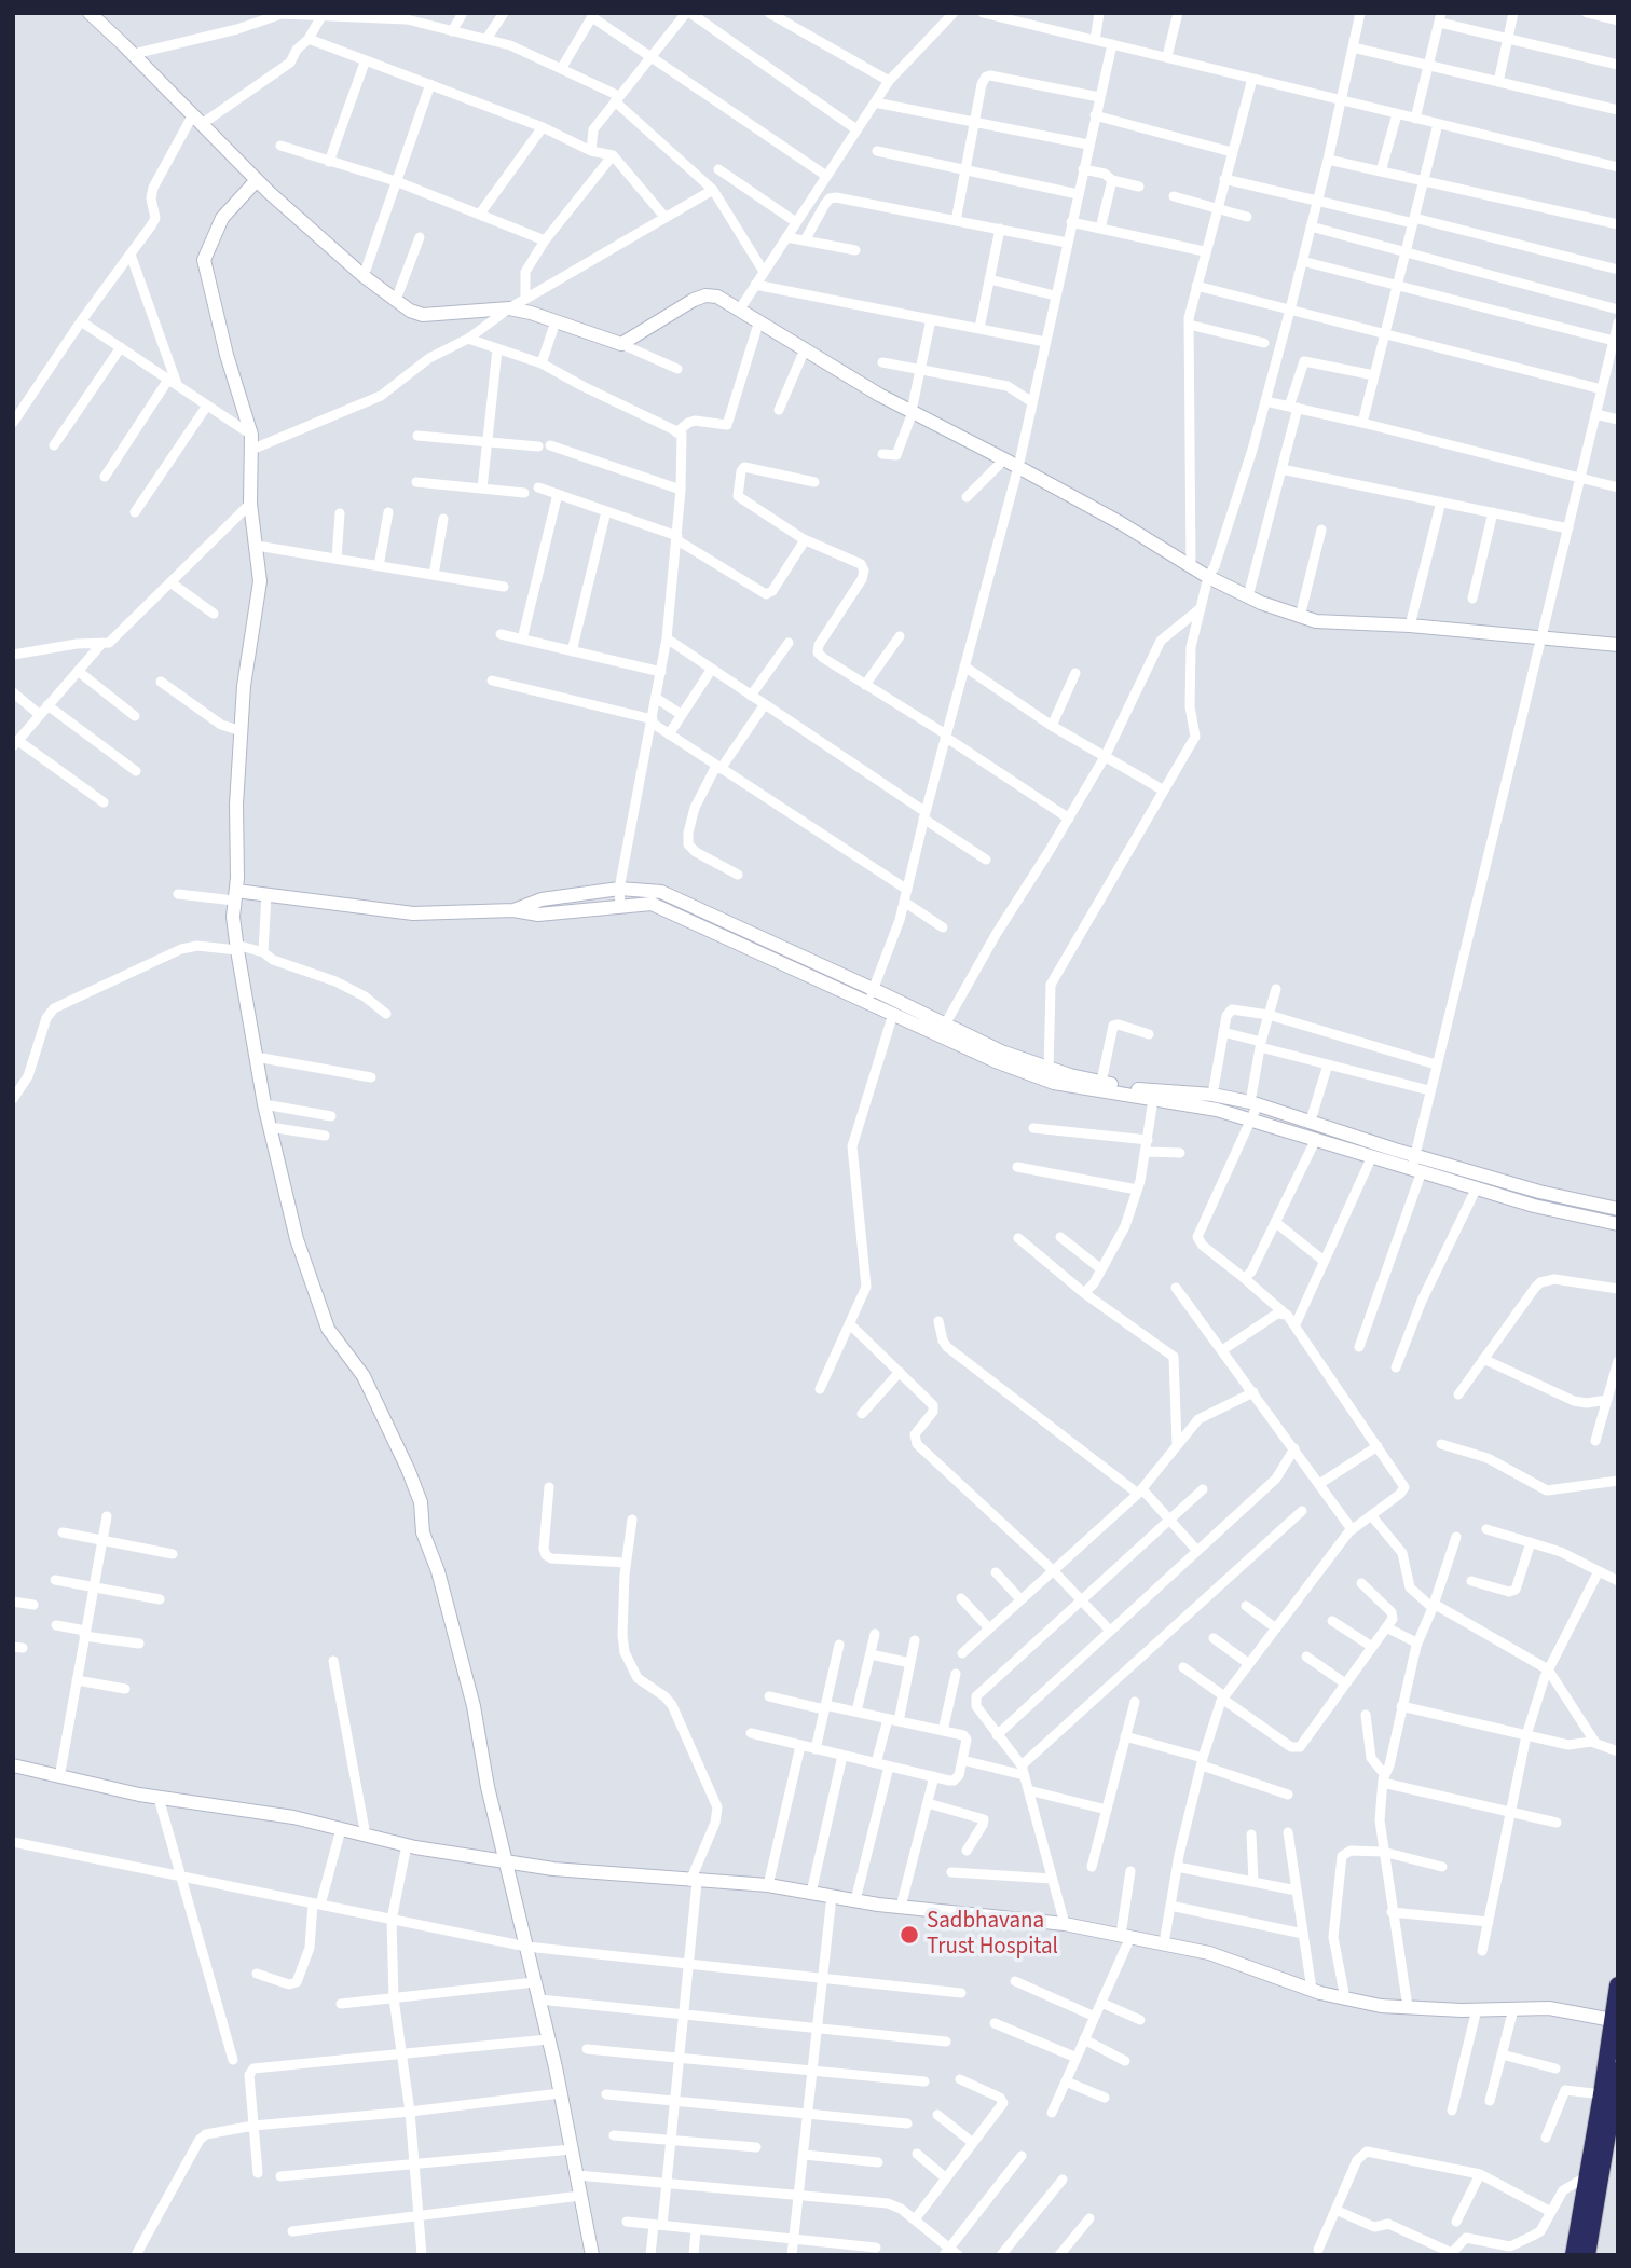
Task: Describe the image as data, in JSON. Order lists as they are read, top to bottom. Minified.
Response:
{"places":["Sadbhavana Trust Hospital"]}
